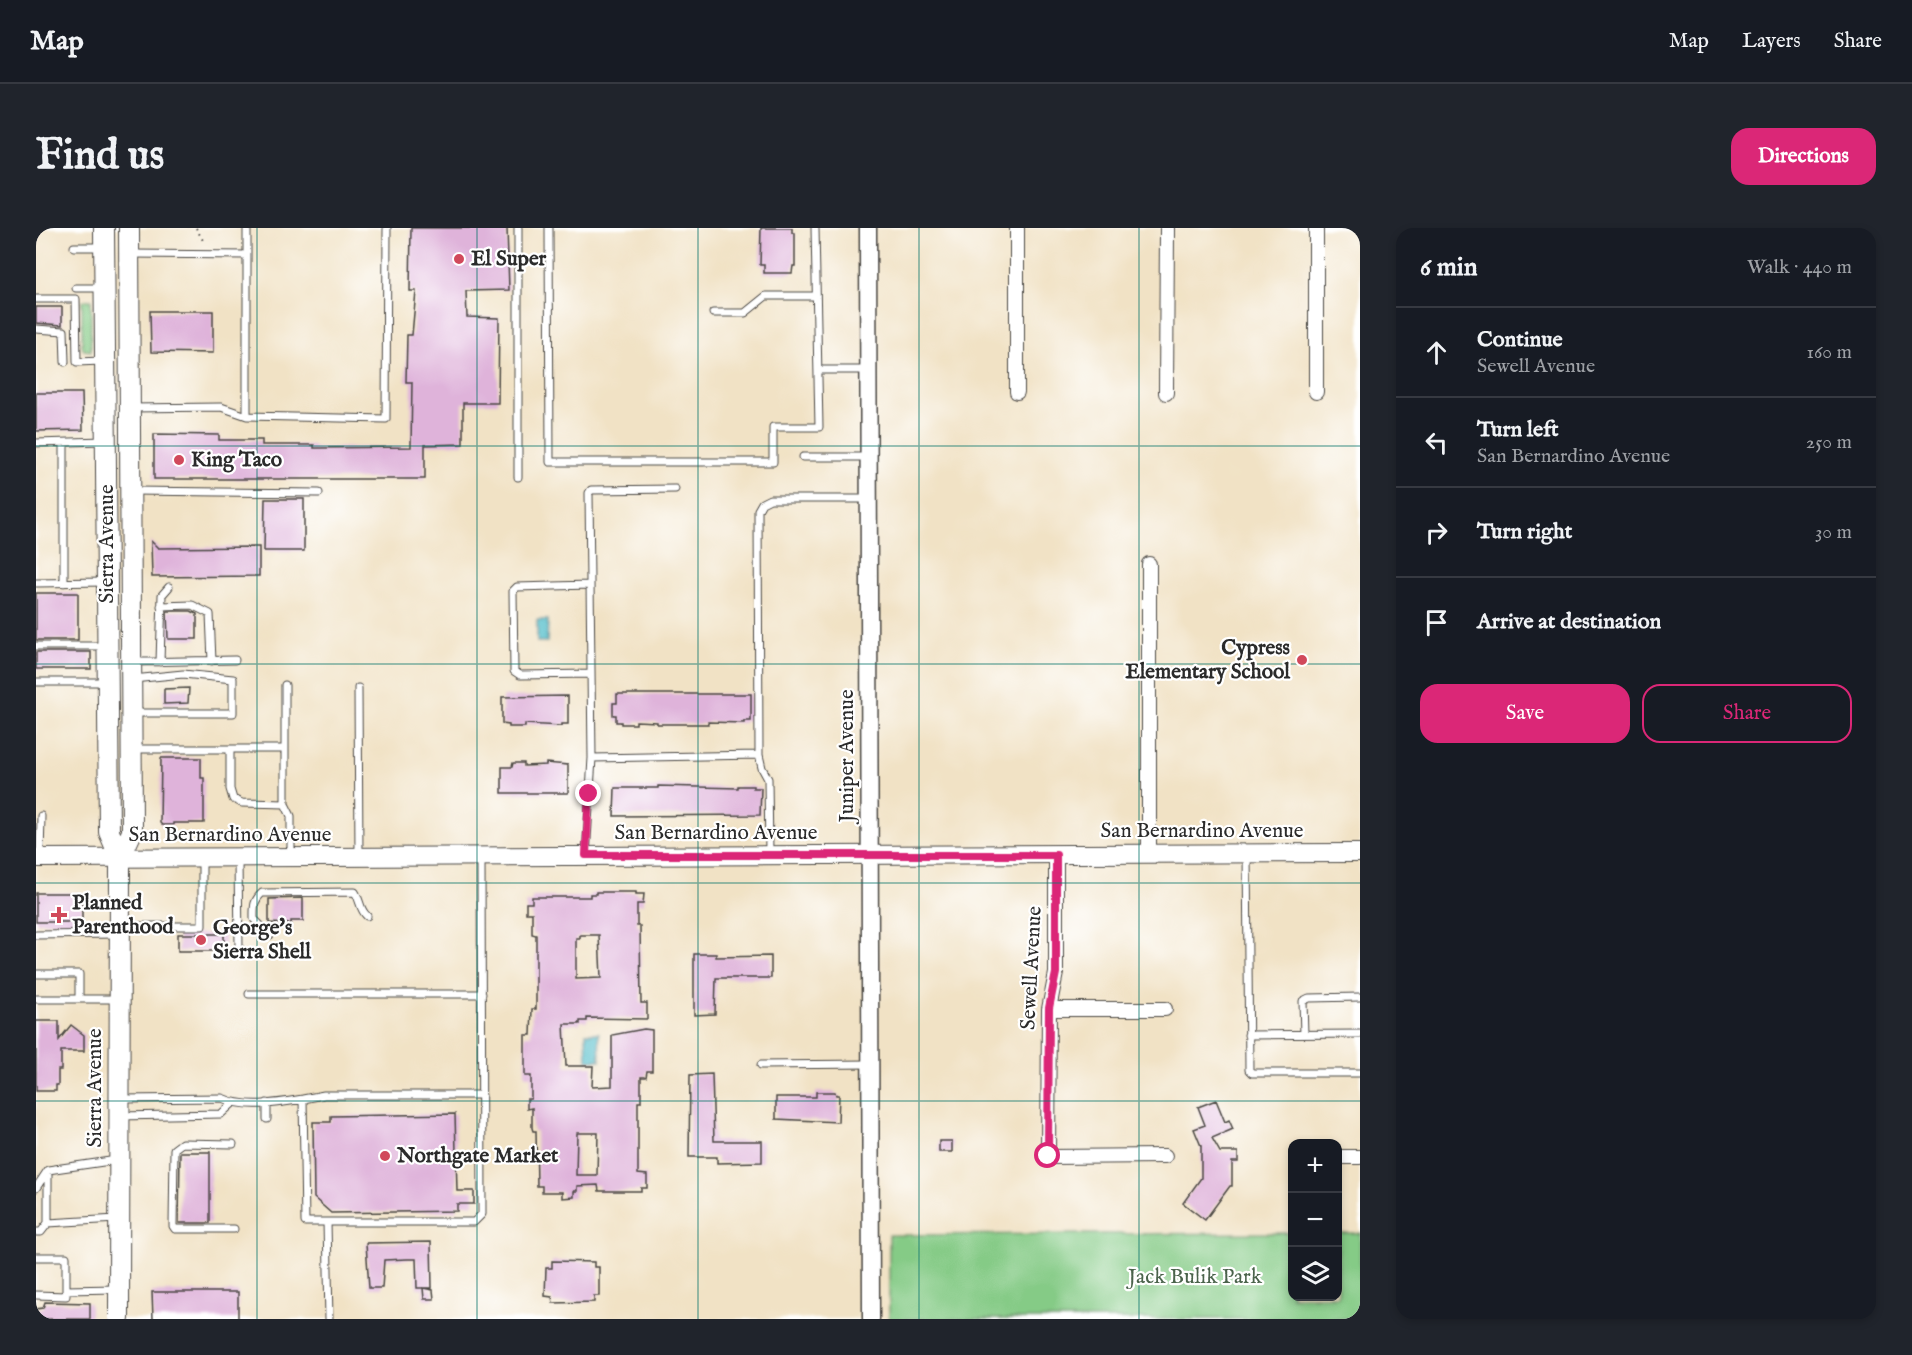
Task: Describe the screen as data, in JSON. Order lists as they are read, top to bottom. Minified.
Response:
{"streets":{"main road":["Sierra Avenue","San Bernardino Avenue"],"street":["Juniper Avenue","Sewell Avenue"]},"crossings":[["Sierra Avenue","San Bernardino Avenue"],["Juniper Avenue","San Bernardino Avenue"],["San Bernardino Avenue","Sewell Avenue"]],"parks":["Jack Bulik Park"],"places":{"other":["El Super","King Taco","Cypress Elementary School","George's Sierra Shell","Northgate Market"],"health":["Planned Parenthood"]},"page":{"header":"Map","nav":["Map","Layers","Share"],"buttons":["Directions",["Save","Share"]],"title":"Find us","heading":["6 min","Walk · 440 m"],"list":[["Continue","Sewell Avenue","160 m"],["Turn left","San Bernardino Avenue","250 m"],["Turn right","30 m"],"Arrive at destination"],"map_buttons":["+","−"]}}
